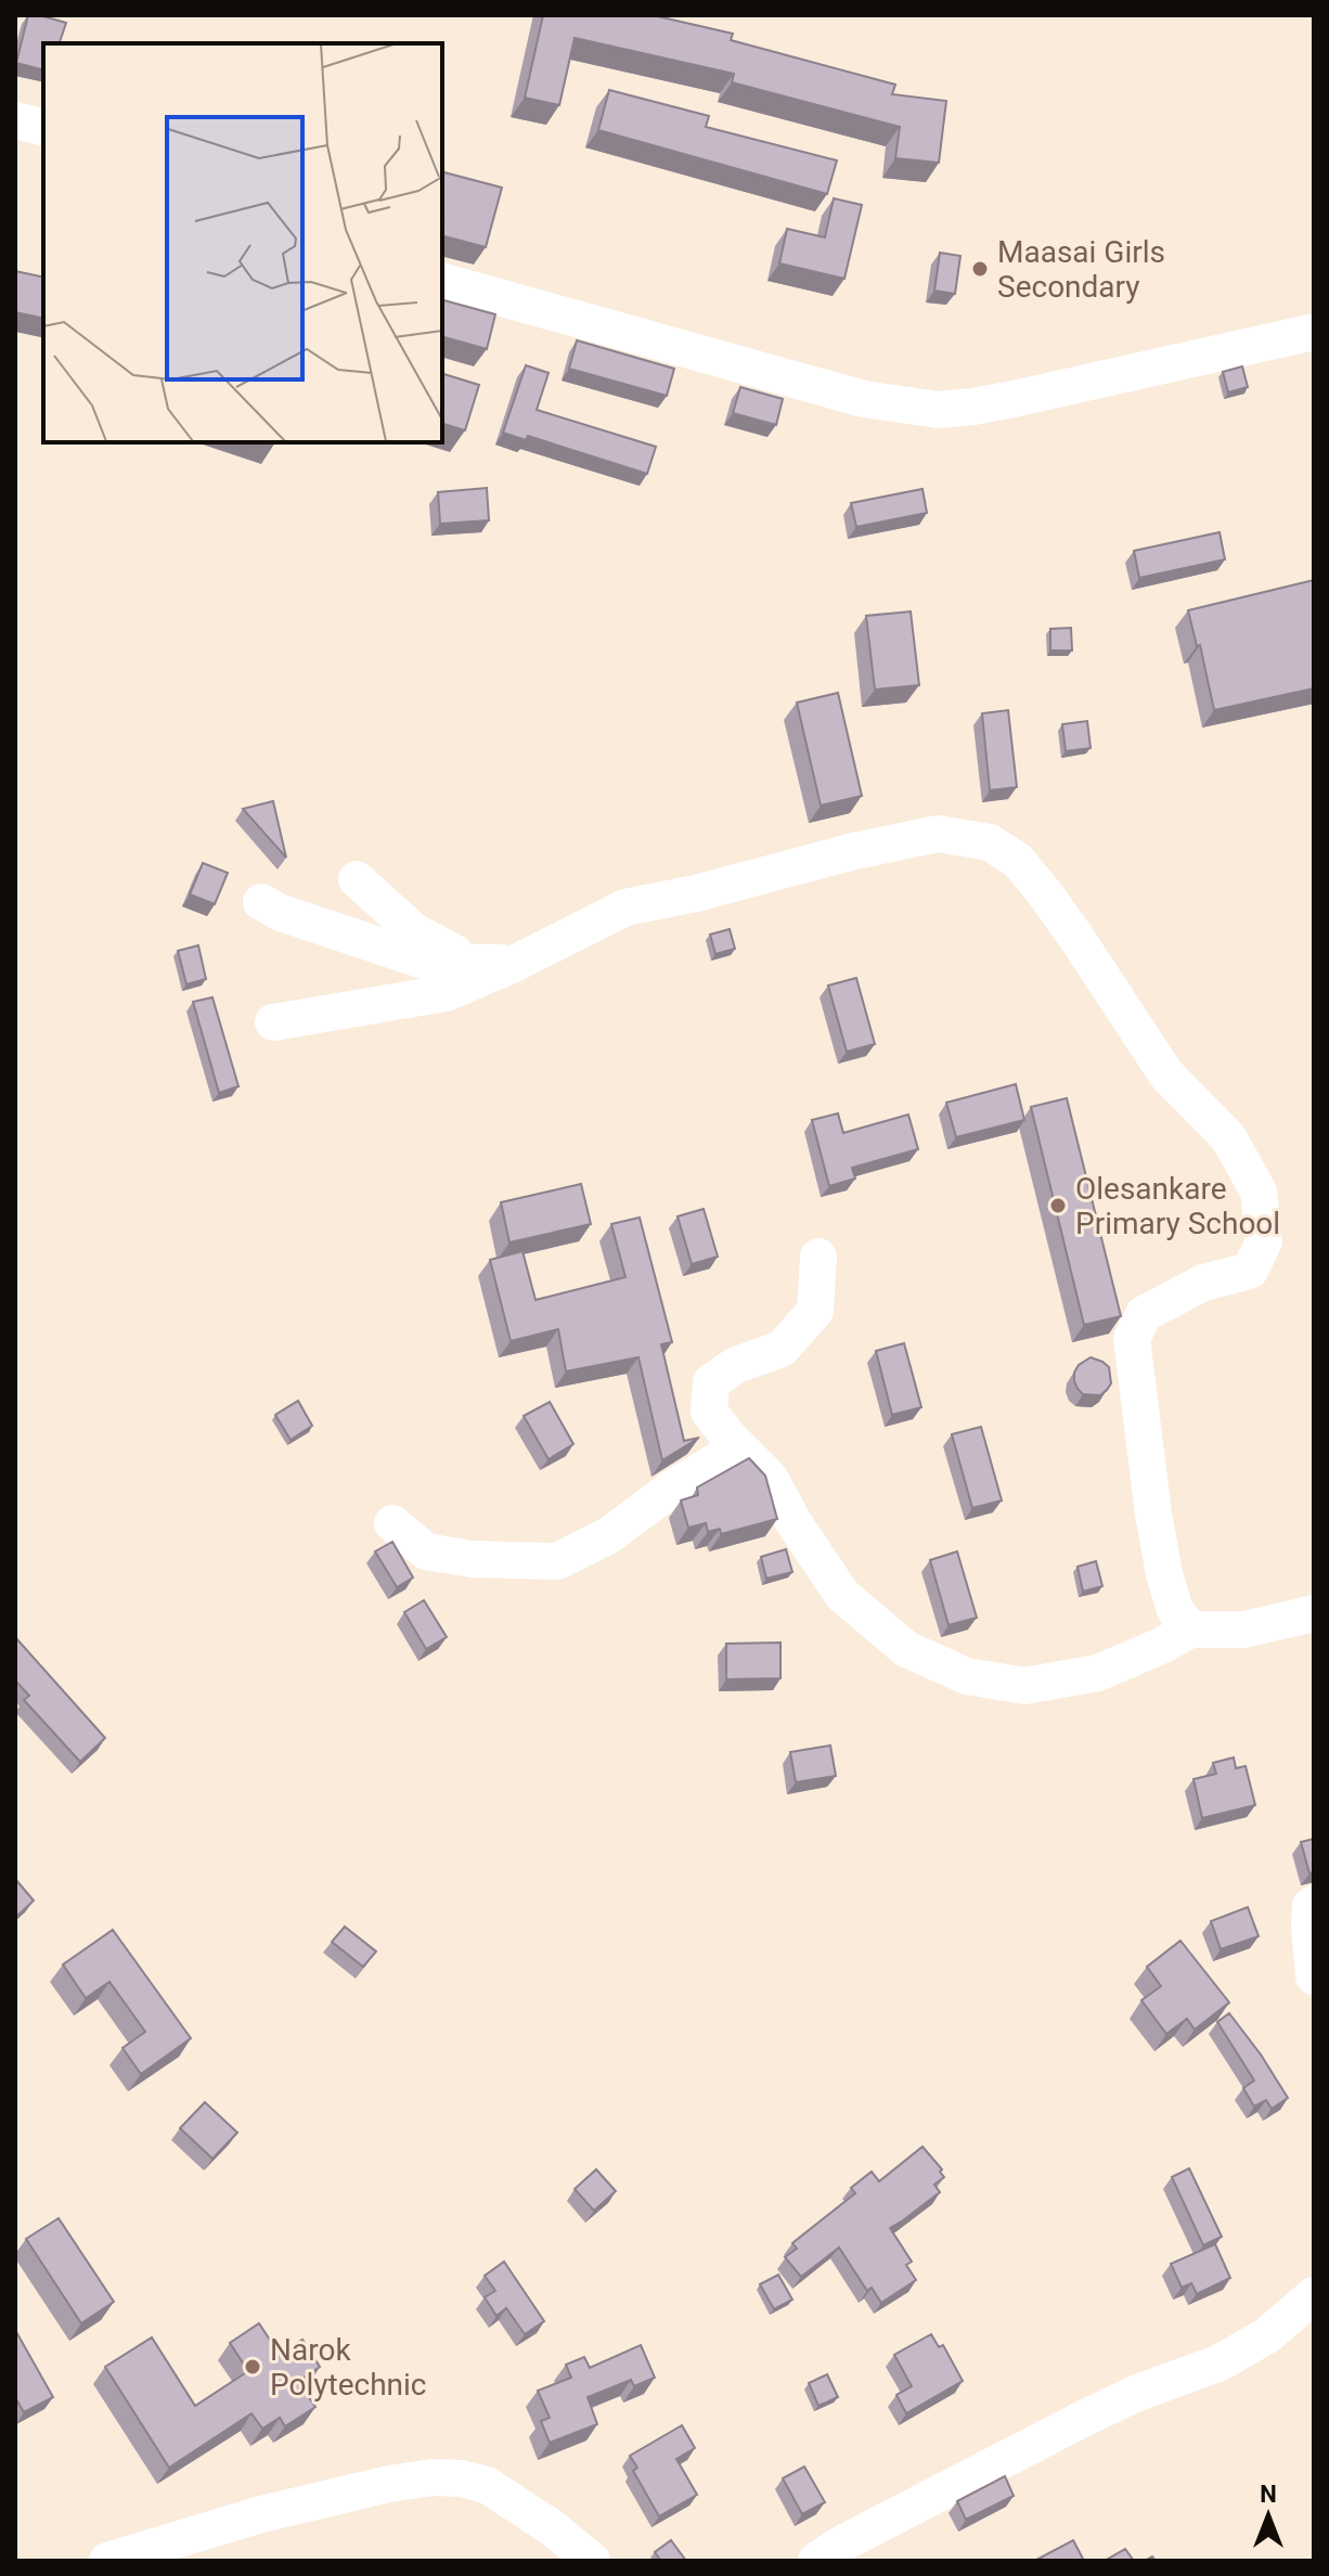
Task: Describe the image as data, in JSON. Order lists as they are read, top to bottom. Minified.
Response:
{"places":["Maasai Girls Secondary","Olesankare Primary School","Narok Polytechnic"],"north":"top"}
